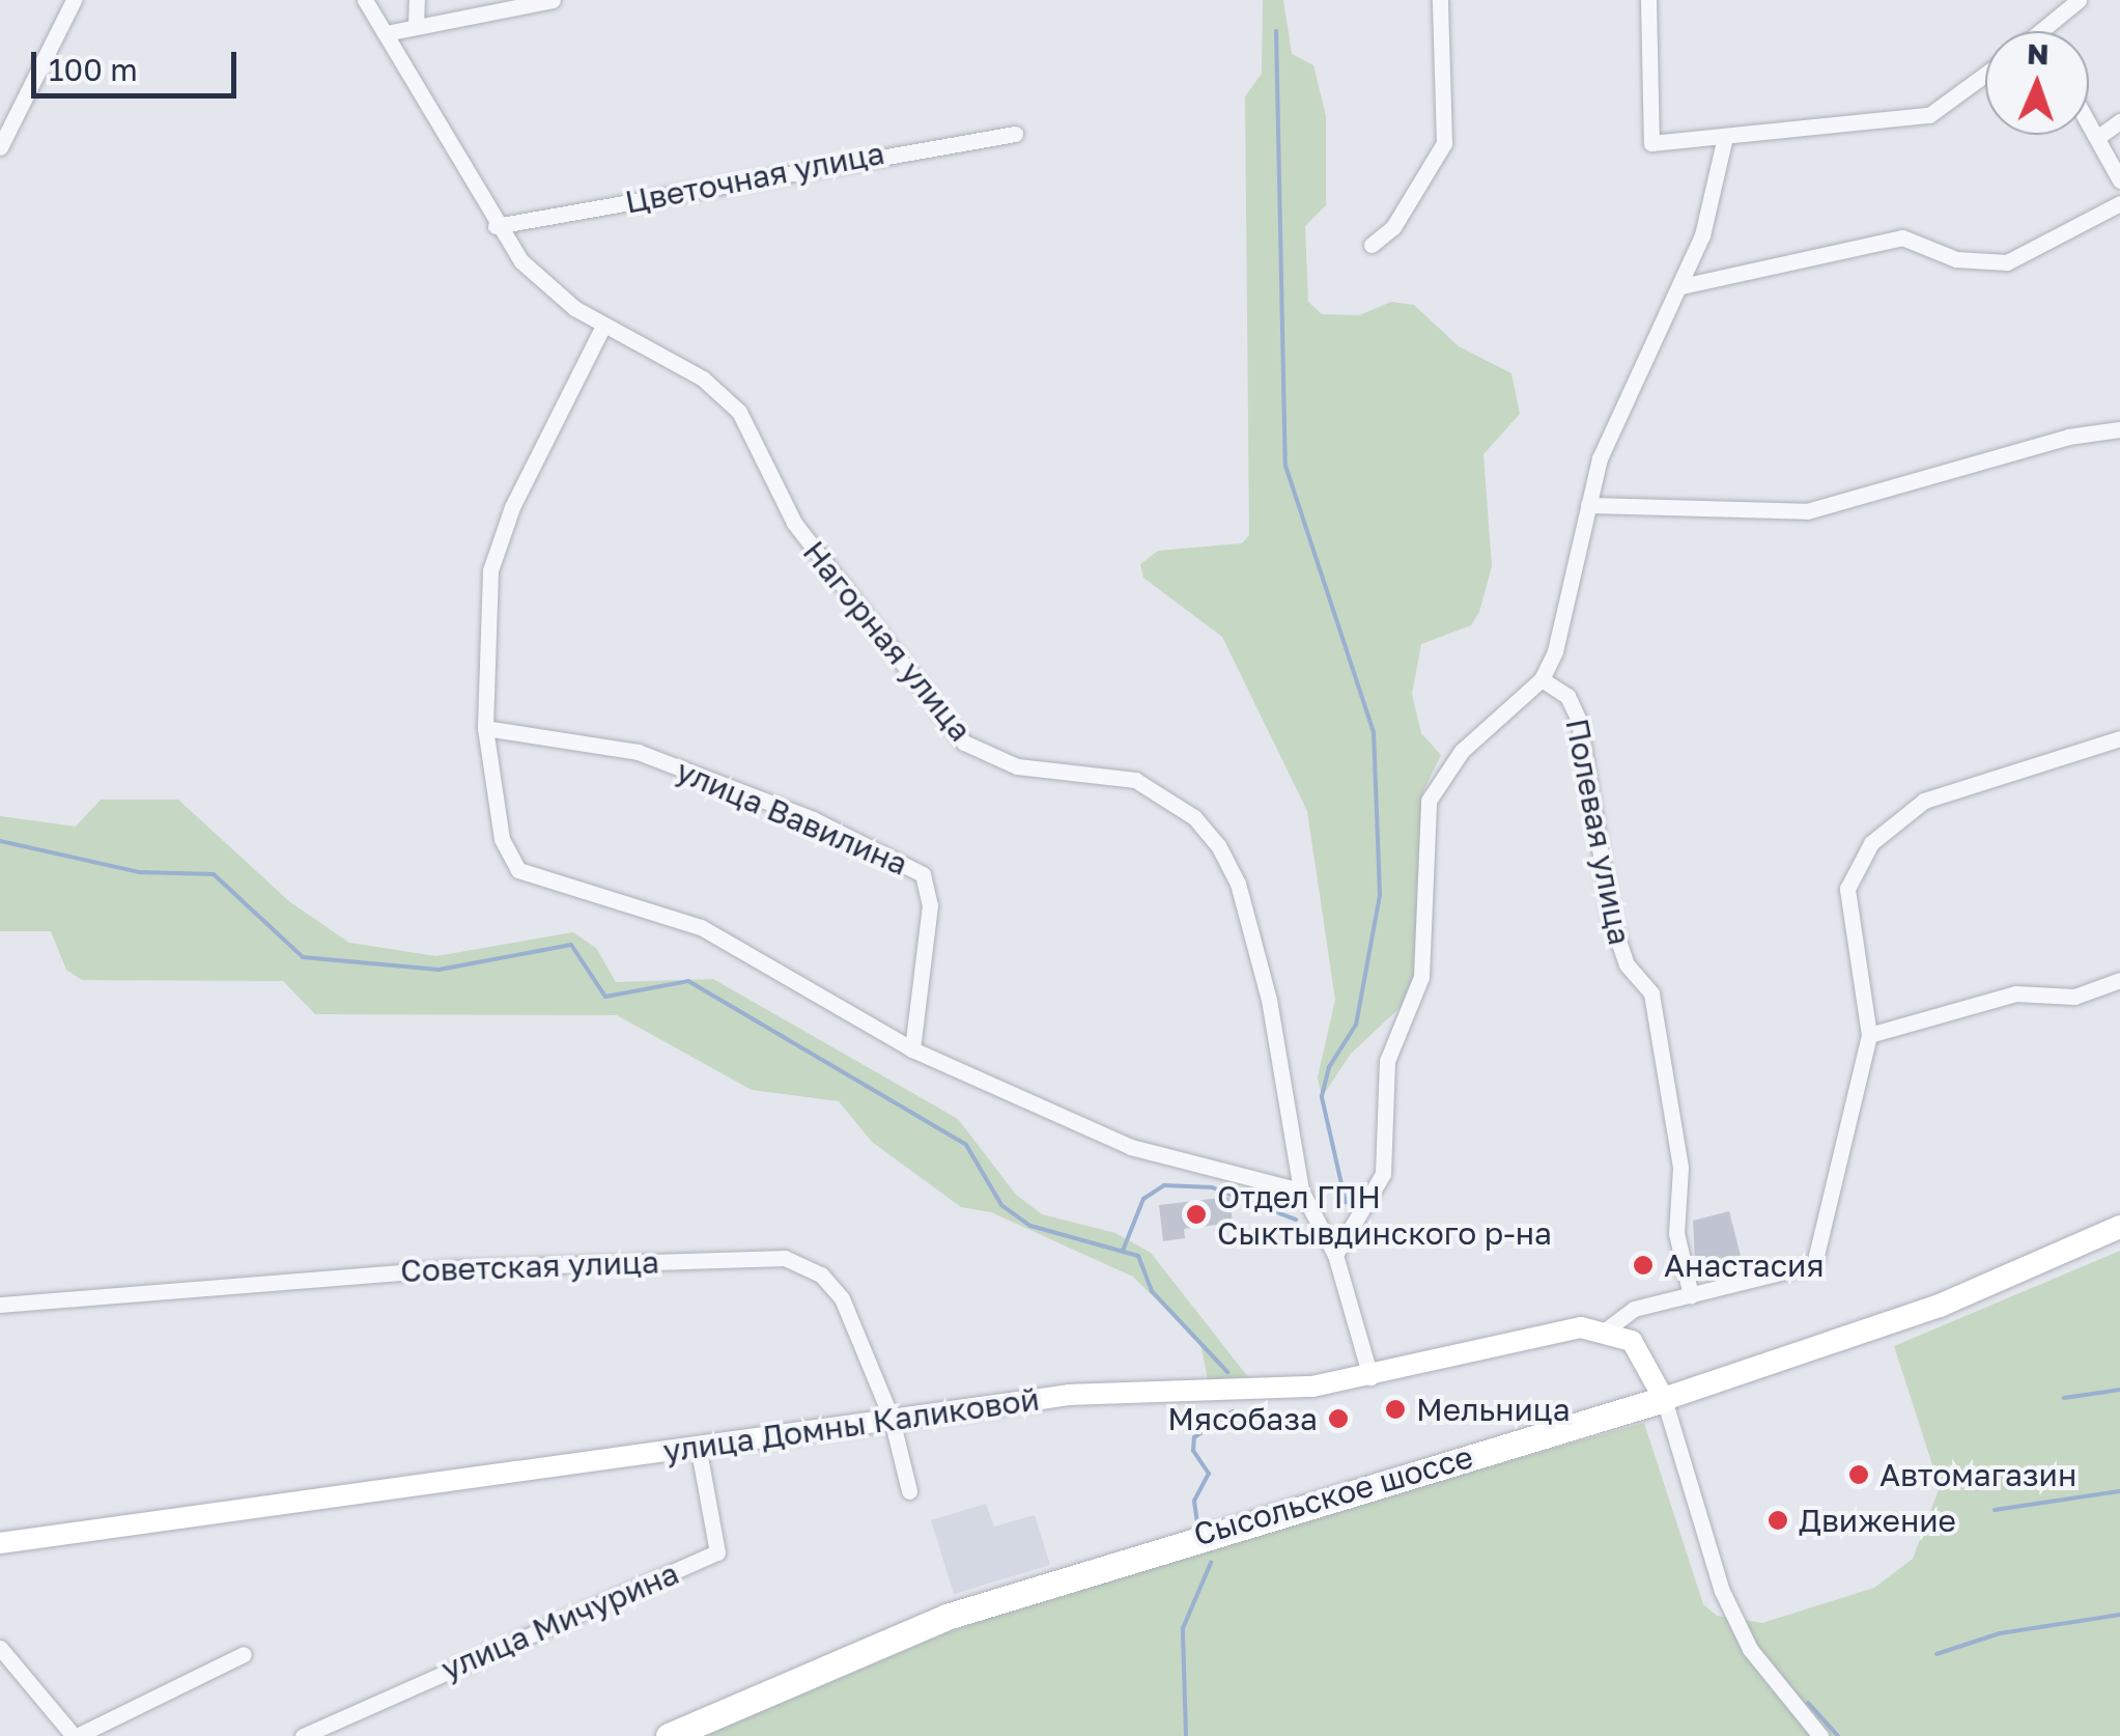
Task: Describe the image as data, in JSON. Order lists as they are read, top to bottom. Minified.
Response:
{"streets":{"highway":["Сысольское шоссе"],"main road":["улица Домны Каликовой"],"street":["Цветочная улица","Нагорная улица","улица Вавилина","Полевая улица","Советская улица","улица Мичурина"]},"crossings":[["Цветочная улица","Нагорная улица"],["Нагорная улица","Полевая улица"],["Нагорная улица","улица Домны Каликовой"],["Советская улица","улица Домны Каликовой"],["улица Домны Каликовой","улица Мичурина"]],"places":["Отдел ГПН Сыктывдинского р-на","Анастасия","Мельница","Мясобаза","Автомагазин","Движение"],"scale_bar":"100 m","north":"top"}
